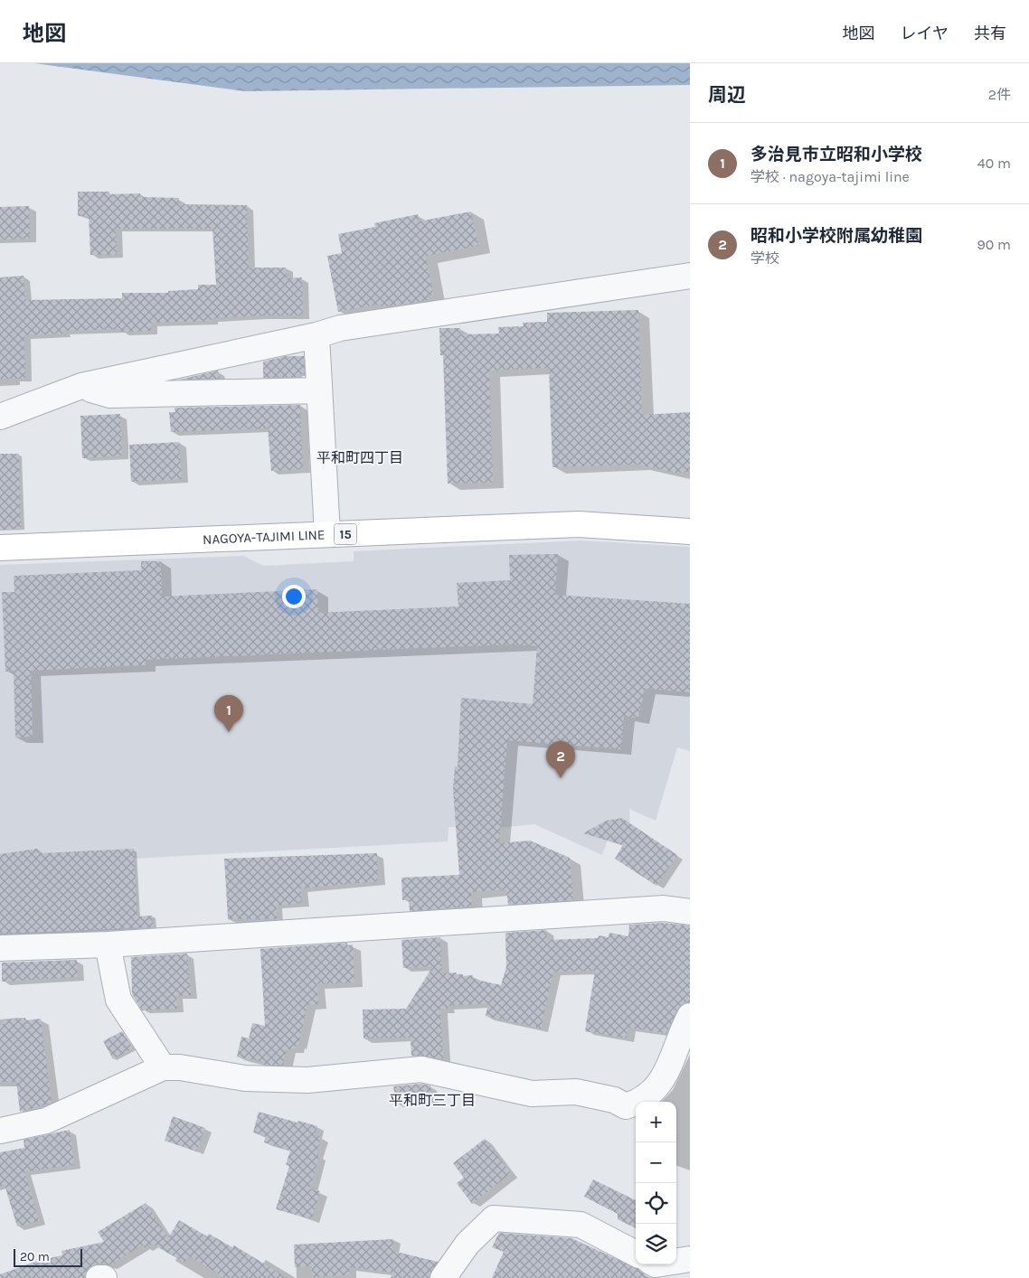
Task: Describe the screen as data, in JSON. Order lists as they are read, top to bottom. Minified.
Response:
{"streets":{"main road":["15","NAGOYA-TAJIMI LINE"]},"districts":["平和町四丁目","平和町三丁目"],"scale_bar":"20 m","page":{"header":"地図","nav":["地図","レイヤ","共有"],"heading":["周辺","2件"],"list":[{"mark":"1","name":"多治見市立昭和小学校","note":"学校 · nagoya-tajimi line","value":"40 m"},{"mark":"2","name":"昭和小学校附属幼稚園","note":"学校","value":"90 m"}],"pins":["1","2"],"map_buttons":["+","−"],"scale":"20 m"}}
